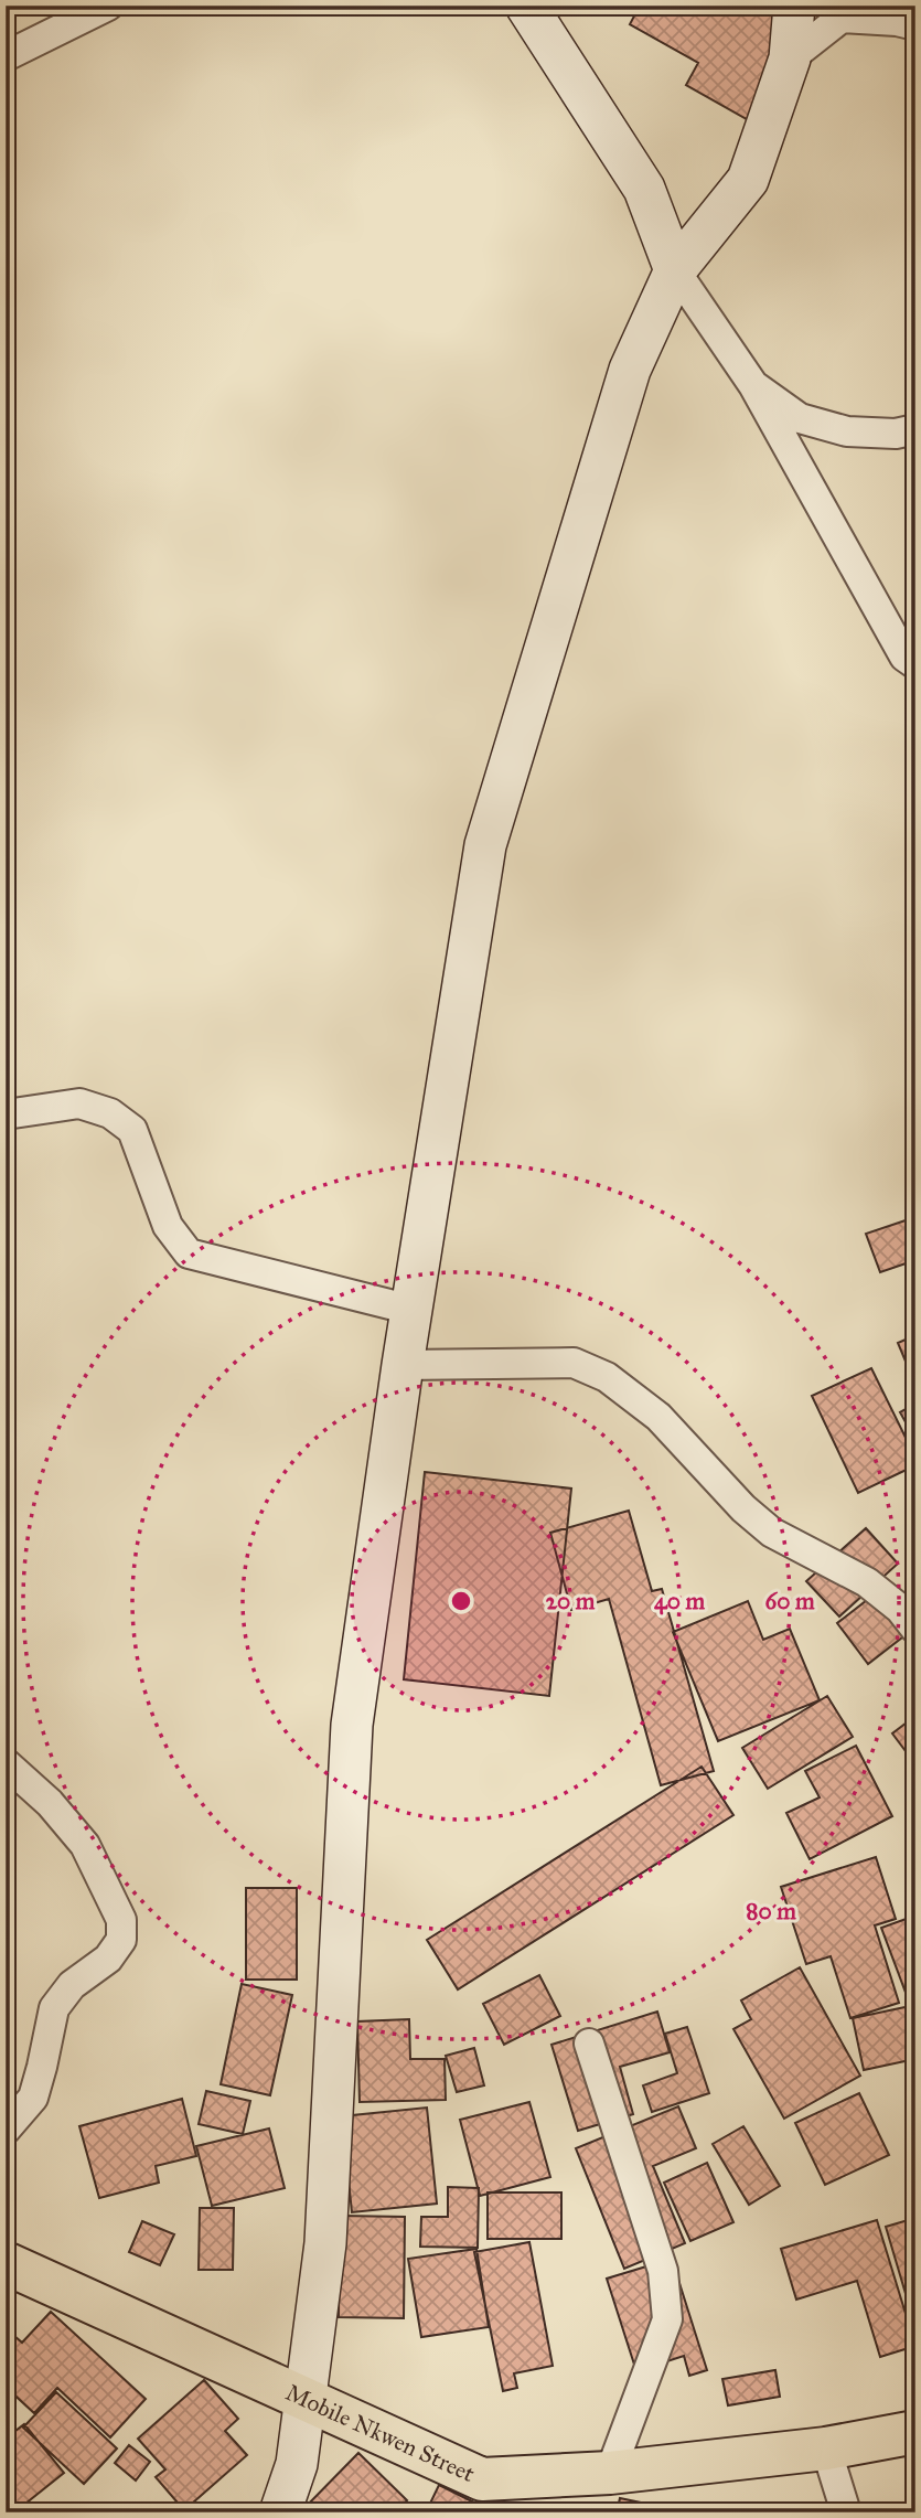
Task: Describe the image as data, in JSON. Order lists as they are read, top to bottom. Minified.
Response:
{"streets":{"highway":["Mobile Nkwen Street"]},"rings":["20 m","40 m","60 m","80 m"]}
